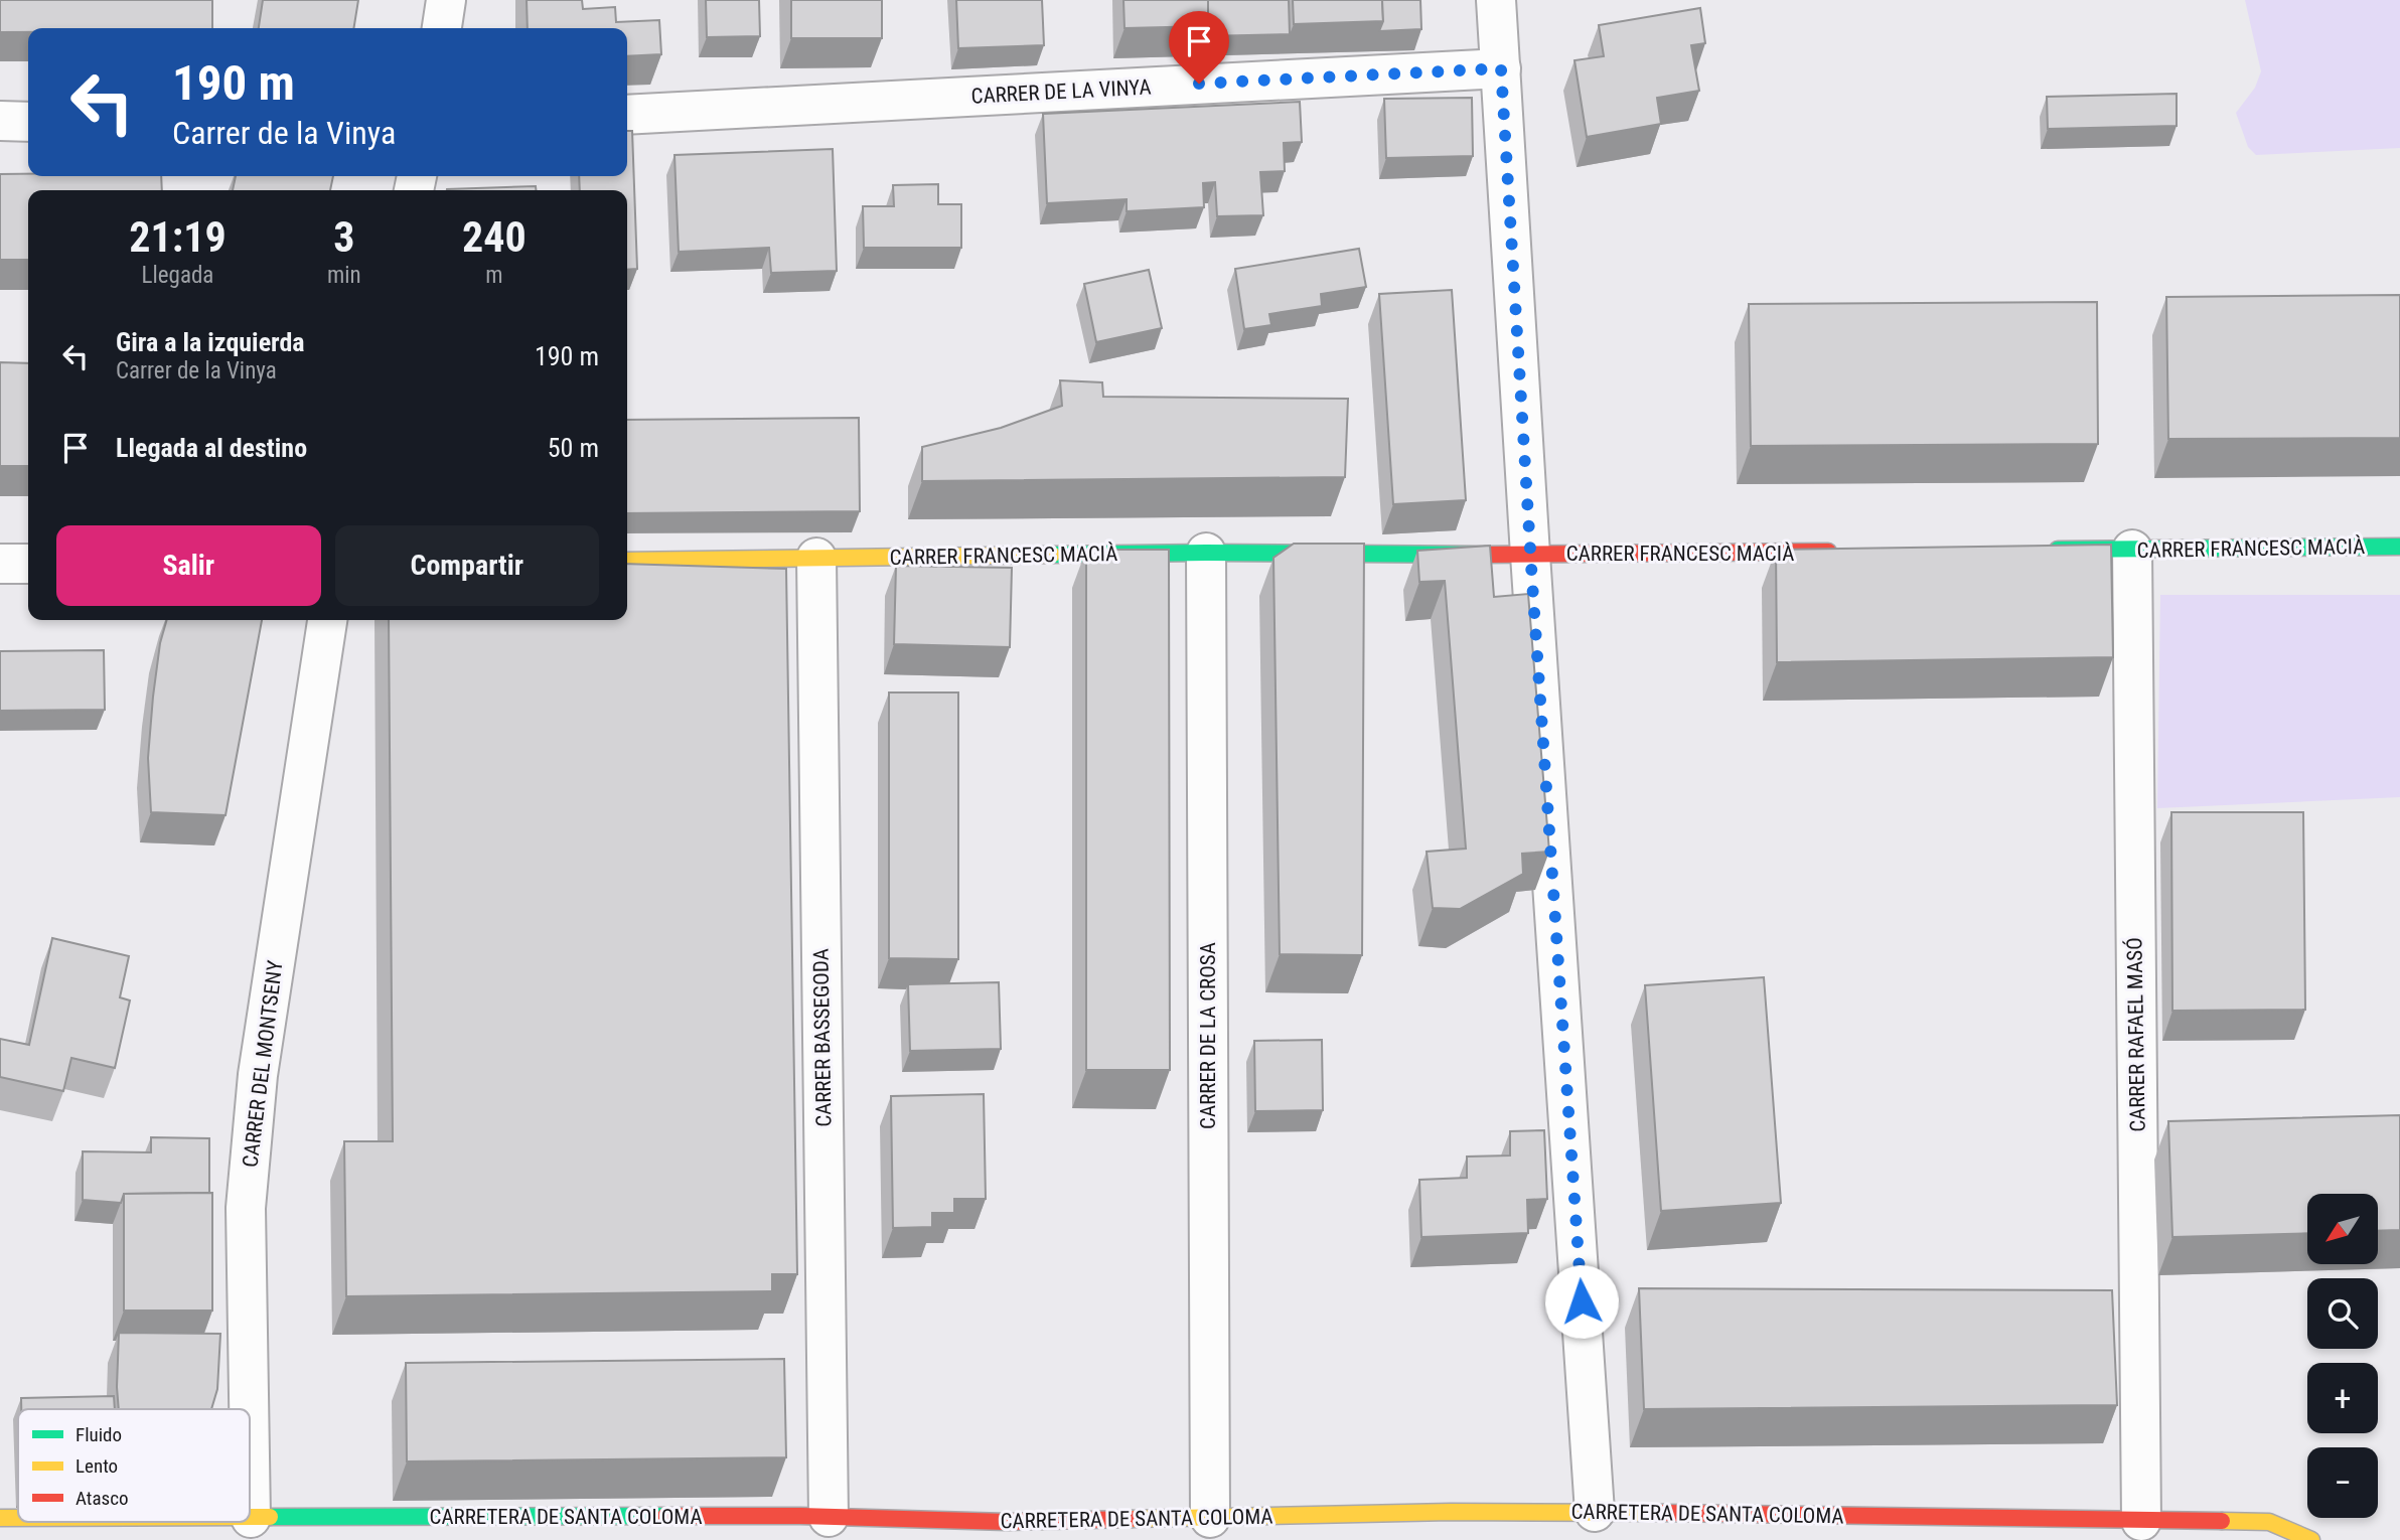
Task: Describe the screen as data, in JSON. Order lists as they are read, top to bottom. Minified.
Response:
{"streets":{"street":["CARRER DE LA VINYA","CARRER FRANCESC MACIÀ","CARRER RAFAEL MASÓ","CARRER DE LA CROSA","CARRER BASSEGODA","CARRER DEL MONTSENY","CARRETERA DE SANTA COLOMA"]},"crossings":[["CARRER FRANCESC MACIÀ","CARRER RAFAEL MASÓ"],["CARRER FRANCESC MACIÀ","CARRER DE LA CROSA"],["CARRER FRANCESC MACIÀ","CARRER BASSEGODA"],["CARRER RAFAEL MASÓ","CARRETERA DE SANTA COLOMA"],["CARRER DE LA CROSA","CARRETERA DE SANTA COLOMA"],["CARRER BASSEGODA","CARRETERA DE SANTA COLOMA"],["CARRER DEL MONTSENY","CARRETERA DE SANTA COLOMA"]],"legend":["Fluido","Lento","Atasco"],"north":"bottom left","page":{"turn":["190 m","Carrer de la Vinya"],"eta":["21:19","Llegada","3","min","240","m"],"list":[{"name":"Gira a la izquierda","note":"Carrer de la Vinya","value":"190 m"},{"name":"Llegada al destino","value":"50 m"}],"buttons":["Salir","Compartir"],"map_buttons":["+","−"]}}
